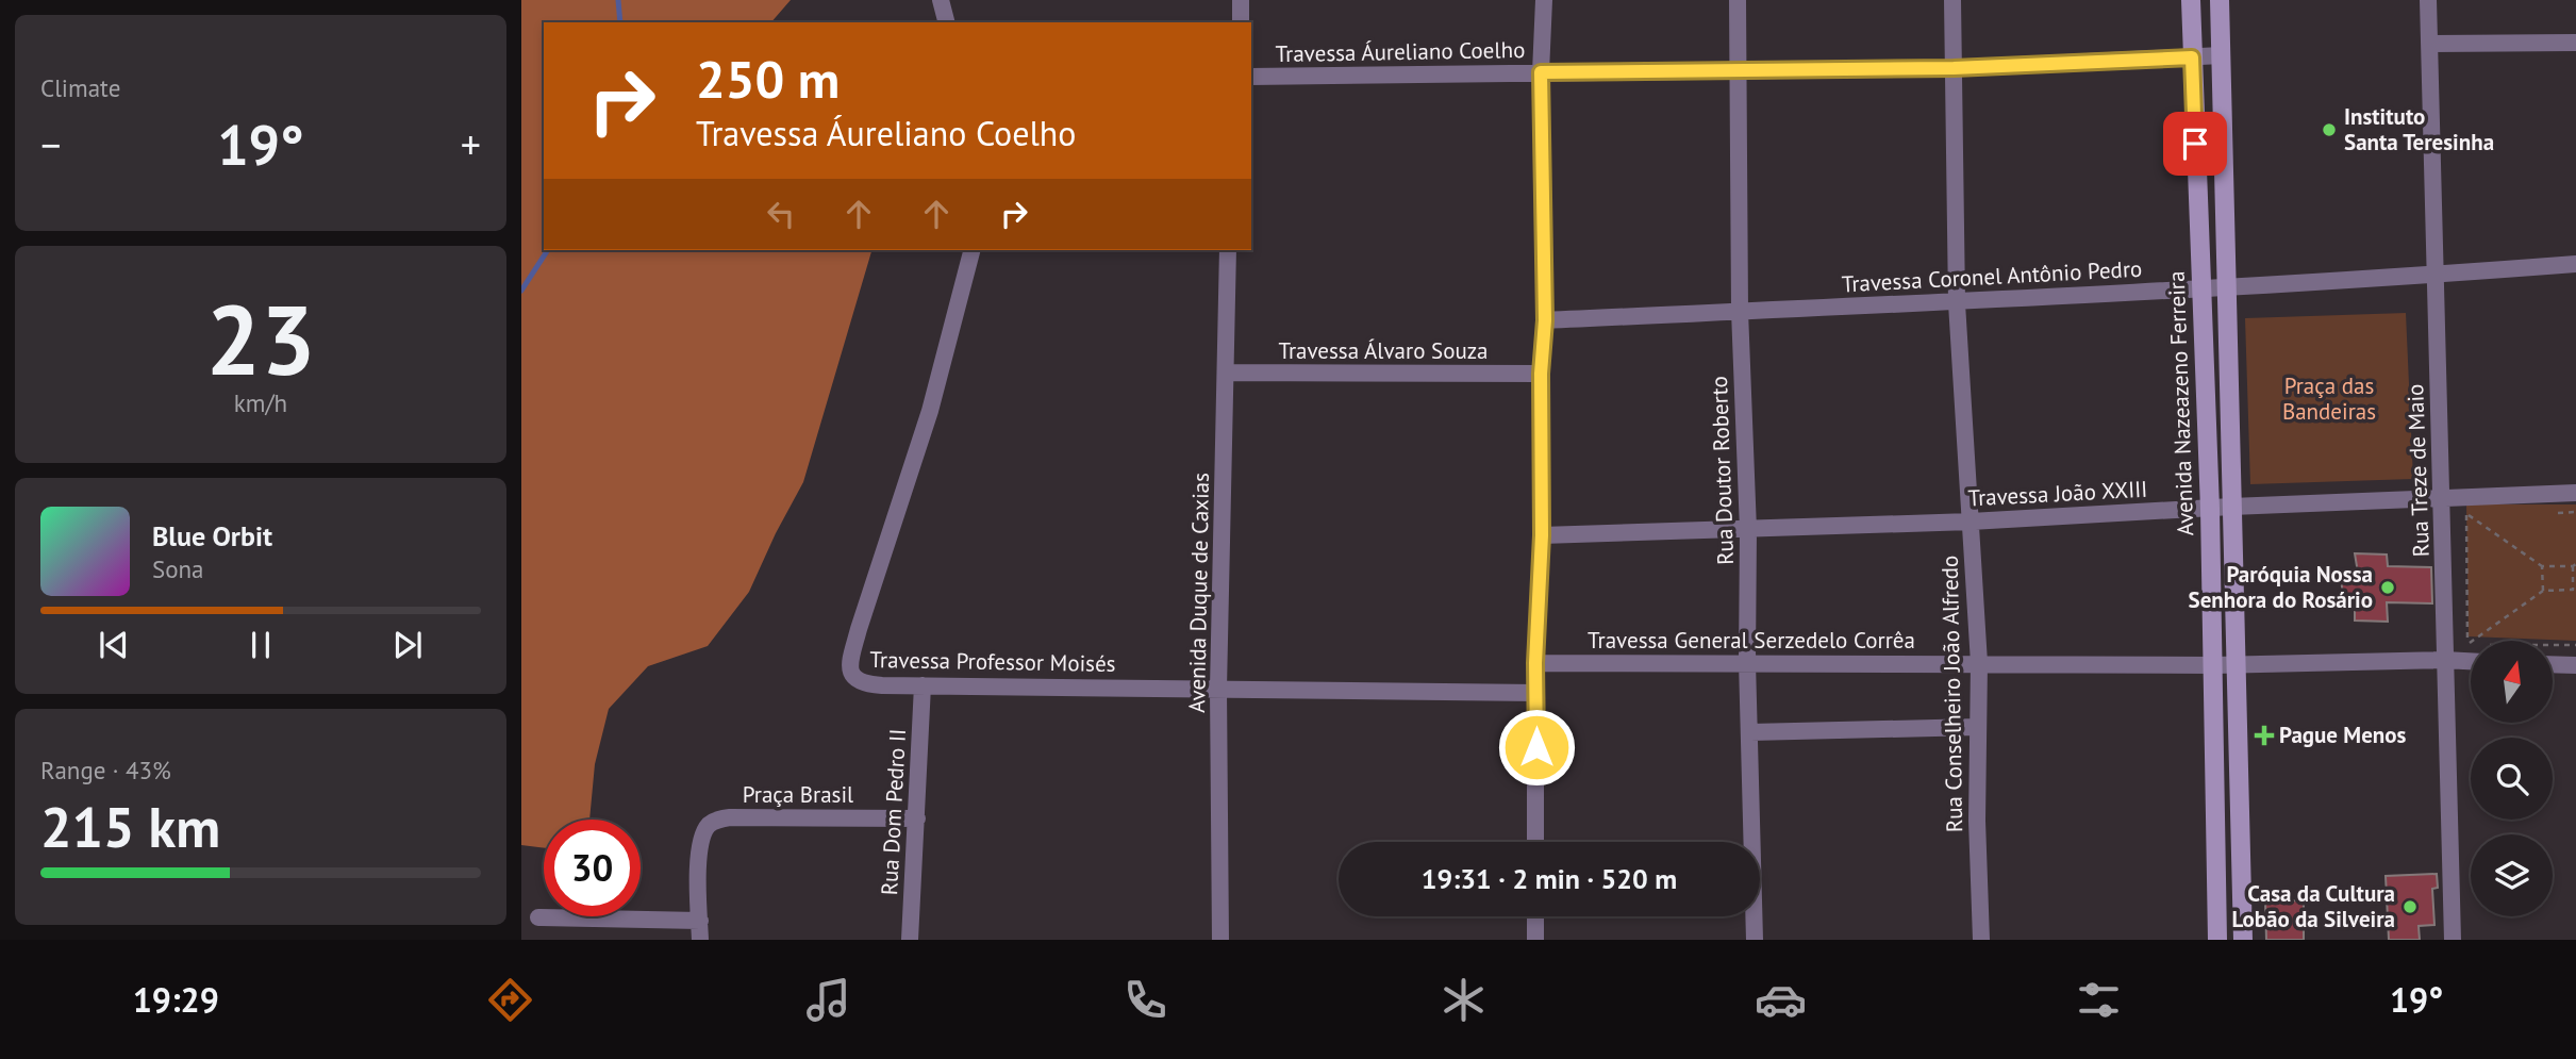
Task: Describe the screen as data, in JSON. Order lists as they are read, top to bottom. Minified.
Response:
{"streets":{"main road":["Avenida Nazeazeno Ferreira"],"street":["Travessa Áureliano Coelho","Travessa Coronel Antônio Pedro","Travessa Álvaro Souza","Rua Doutor Roberto","Rua Treze de Maio","Travessa João XXIII","Avenida Duque de Caxias","Travessa General Serzedelo Corrêa","Travessa Professor Moisés","Rua Conselheiro João Alfredo","Praça Brasil","Rua Dom Pedro II"]},"crossings":[["Travessa Áureliano Coelho","Avenida Nazeazeno Ferreira"],["Travessa Áureliano Coelho","Rua Doutor Roberto"],["Travessa Áureliano Coelho","Rua Conselheiro João Alfredo"],["Travessa Coronel Antônio Pedro","Avenida Nazeazeno Ferreira"],["Travessa Coronel Antônio Pedro","Rua Doutor Roberto"],["Travessa Coronel Antônio Pedro","Rua Treze de Maio"],["Travessa Coronel Antônio Pedro","Rua Conselheiro João Alfredo"],["Travessa Álvaro Souza","Avenida Duque de Caxias"],["Avenida Nazeazeno Ferreira","Travessa João XXIII"],["Avenida Nazeazeno Ferreira","Travessa General Serzedelo Corrêa"],["Rua Doutor Roberto","Travessa João XXIII"],["Rua Doutor Roberto","Travessa General Serzedelo Corrêa"],["Rua Treze de Maio","Travessa João XXIII"],["Rua Treze de Maio","Travessa General Serzedelo Corrêa"],["Travessa João XXIII","Rua Conselheiro João Alfredo"],["Avenida Duque de Caxias","Travessa Professor Moisés"],["Travessa General Serzedelo Corrêa","Rua Conselheiro João Alfredo"],["Travessa Professor Moisés","Rua Dom Pedro II"],["Praça Brasil","Rua Dom Pedro II"]],"parks":["Praça das Bandeiras"],"places":{"other":["Instituto Santa Teresinha","Paróquia Nossa Senhora do Rosário","Casa da Cultura Lobão da Silveira"],"health":["Pague Menos"]},"north":"top","page":{"tile":["Climate",["23","km/h"],["Range · 43%","215 km"]],"turn":["250 m","Travessa Áureliano Coelho"],"heat":["−","19°","+"],"song":["Blue Orbit","Sona"],"limit":"30","trip":"19:31 · 2 min · 520 m","tabs":["19:29","19°"]}}
